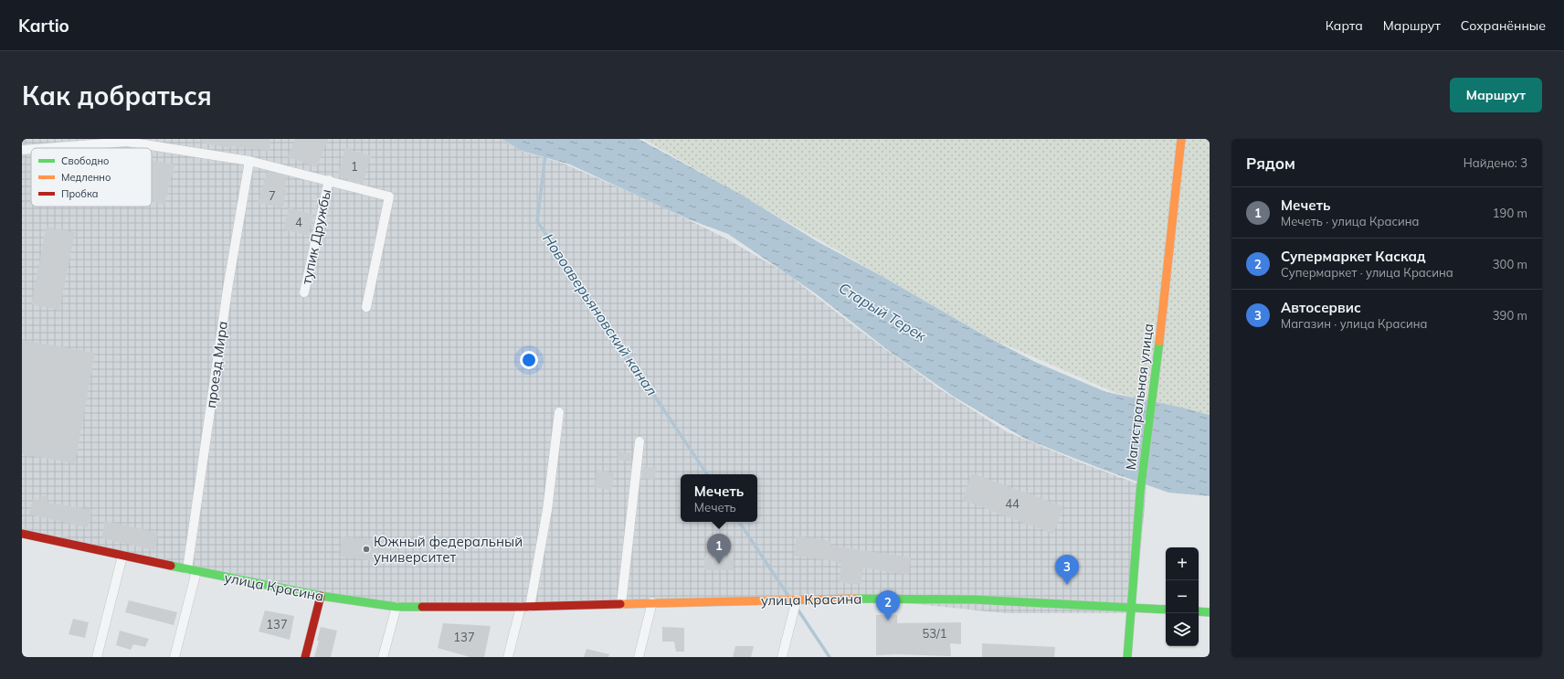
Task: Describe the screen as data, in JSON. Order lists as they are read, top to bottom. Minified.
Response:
{"streets":{"street":["тупик Дружбы","проезд Мира","Магистральная улица","улица Красина"]},"crossings":[["проезд Мира","улица Красина"],["Магистральная улица","улица Красина"]],"water":["Старый Терек","Новоаверьяновский канал"],"places":["Южный федеральный университет"],"house_numbers":["1","7","4","44","137","53/1","137"],"legend":["Свободно","Медленно","Пробка"],"page":{"header":"Kartio","nav":["Карта","Маршрут","Сохранённые"],"buttons":"Маршрут","title":"Как добраться","heading":["Рядом","Найдено: 3"],"list":[{"mark":"1","name":"Мечеть","note":"Мечеть · улица Красина","value":"190 m"},{"mark":"2","name":"Супермаркет Каскад","note":"Супермаркет · улица Красина","value":"300 m"},{"mark":"3","name":"Автосервис","note":"Магазин · улица Красина","value":"390 m"}],"popup":["Мечеть","Мечеть"],"pins":["1","3","2"],"map_buttons":["+","−"]}}
